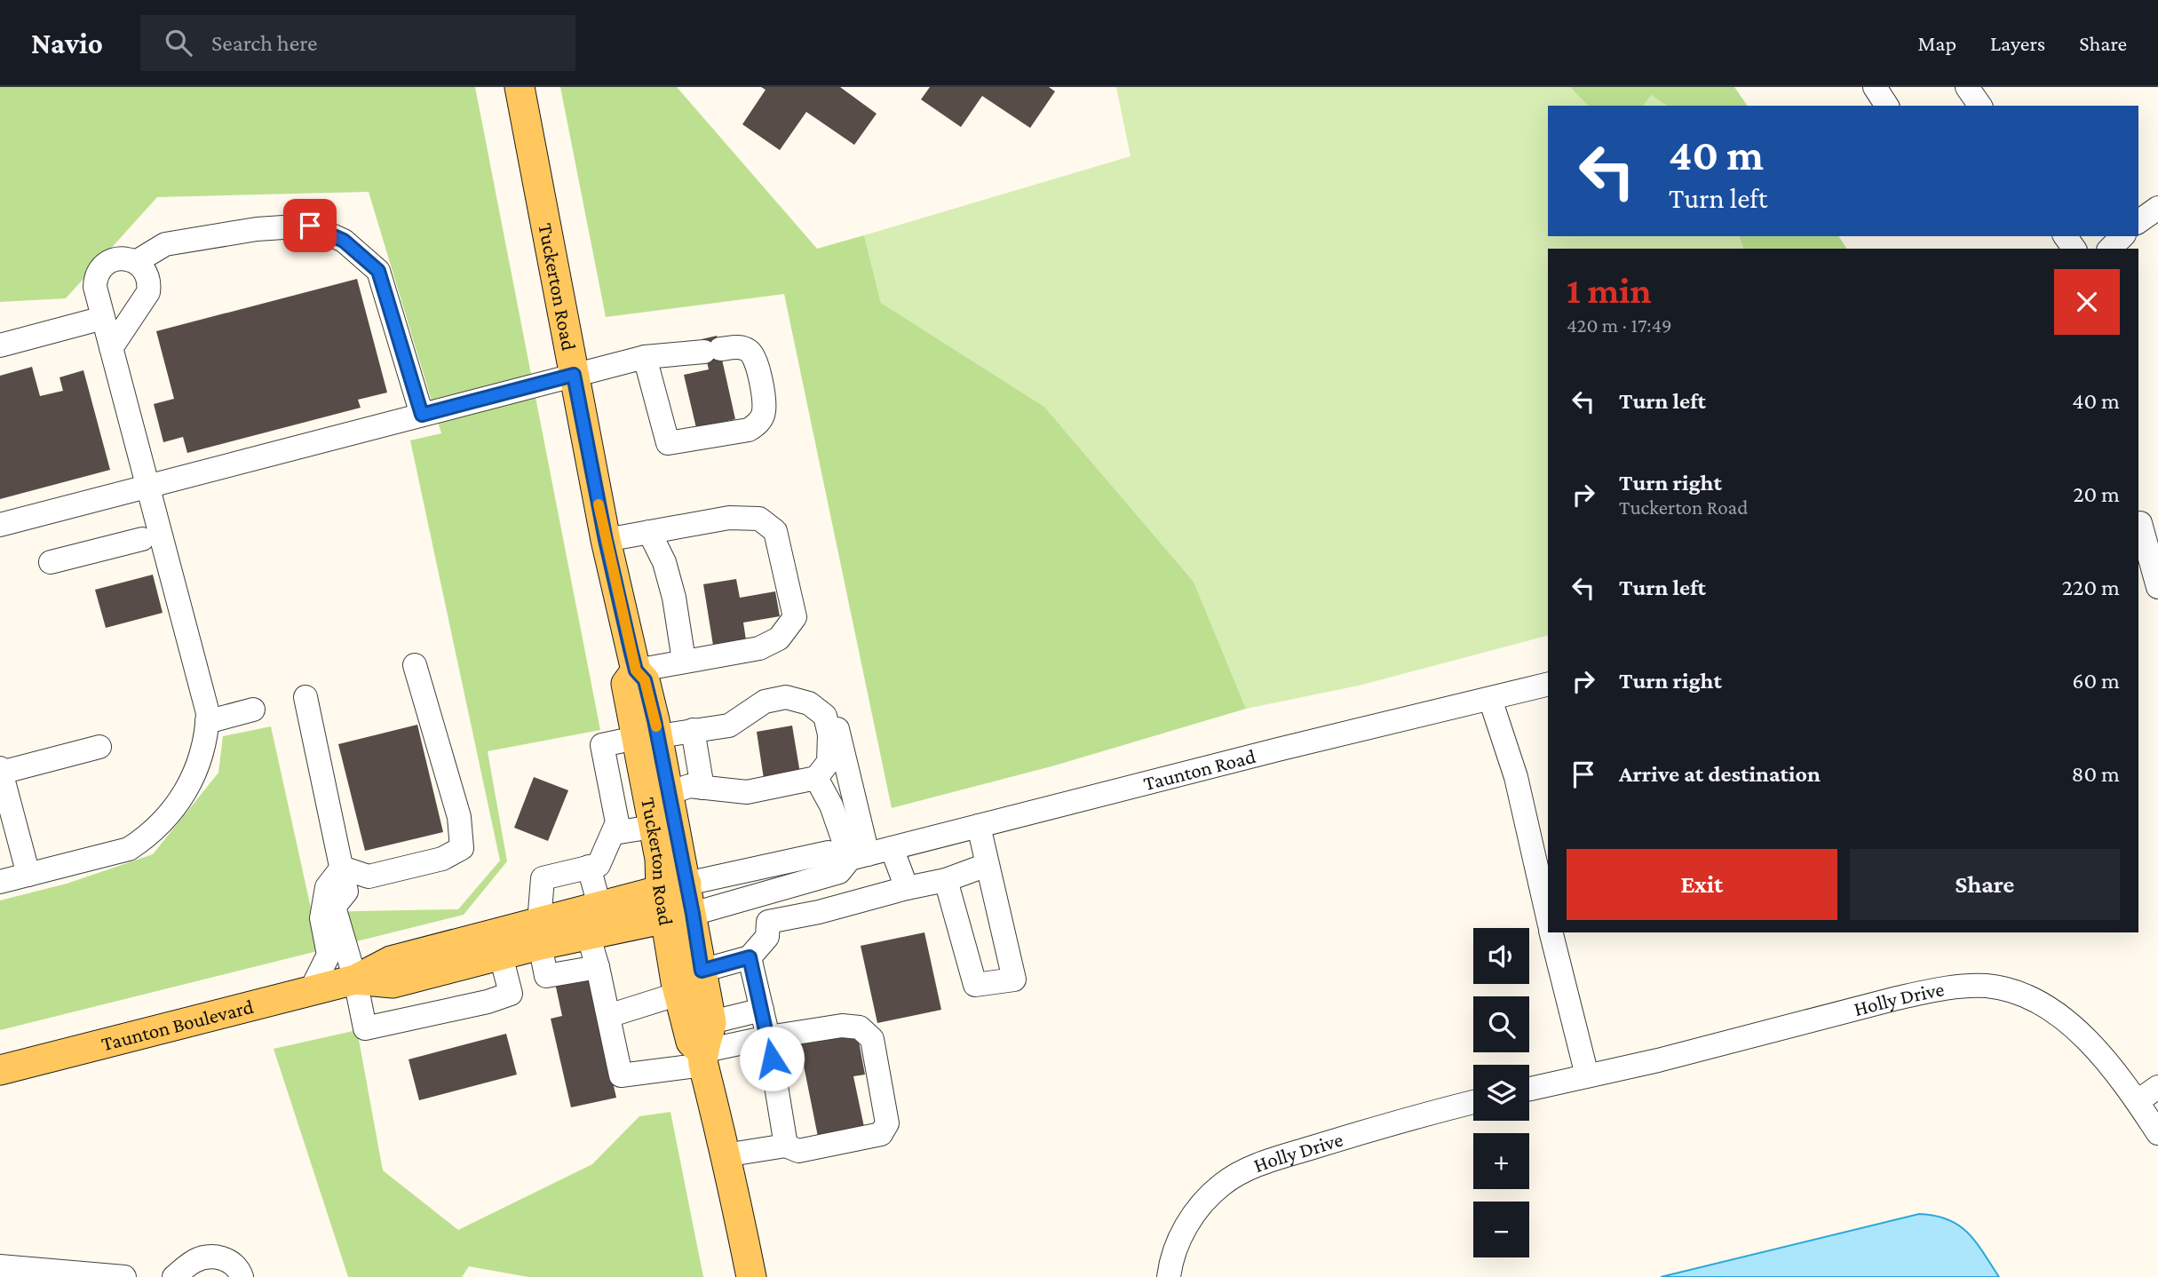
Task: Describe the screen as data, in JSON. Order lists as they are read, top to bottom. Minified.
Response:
{"streets":{"main road":["Tuckerton Road","Taunton Boulevard"],"street":["Taunton Road","Holly Drive"]},"crossings":[["Tuckerton Road","Taunton Road"],["Tuckerton Road","Taunton Boulevard"],["Taunton Road","Taunton Boulevard"]],"page":{"header":"Navio","search":"Search here","nav":["Map","Layers","Share"],"turn":["40 m","Turn left"],"heading":["1 min","420 m · 17:49"],"list":[{"name":"Turn left","value":"40 m"},{"name":"Turn right","note":"Tuckerton Road","value":"20 m"},{"name":"Turn left","value":"220 m"},{"name":"Turn right","value":"60 m"},{"name":"Arrive at destination","value":"80 m"}],"buttons":["Exit","Share"],"map_buttons":["+","−"]}}
